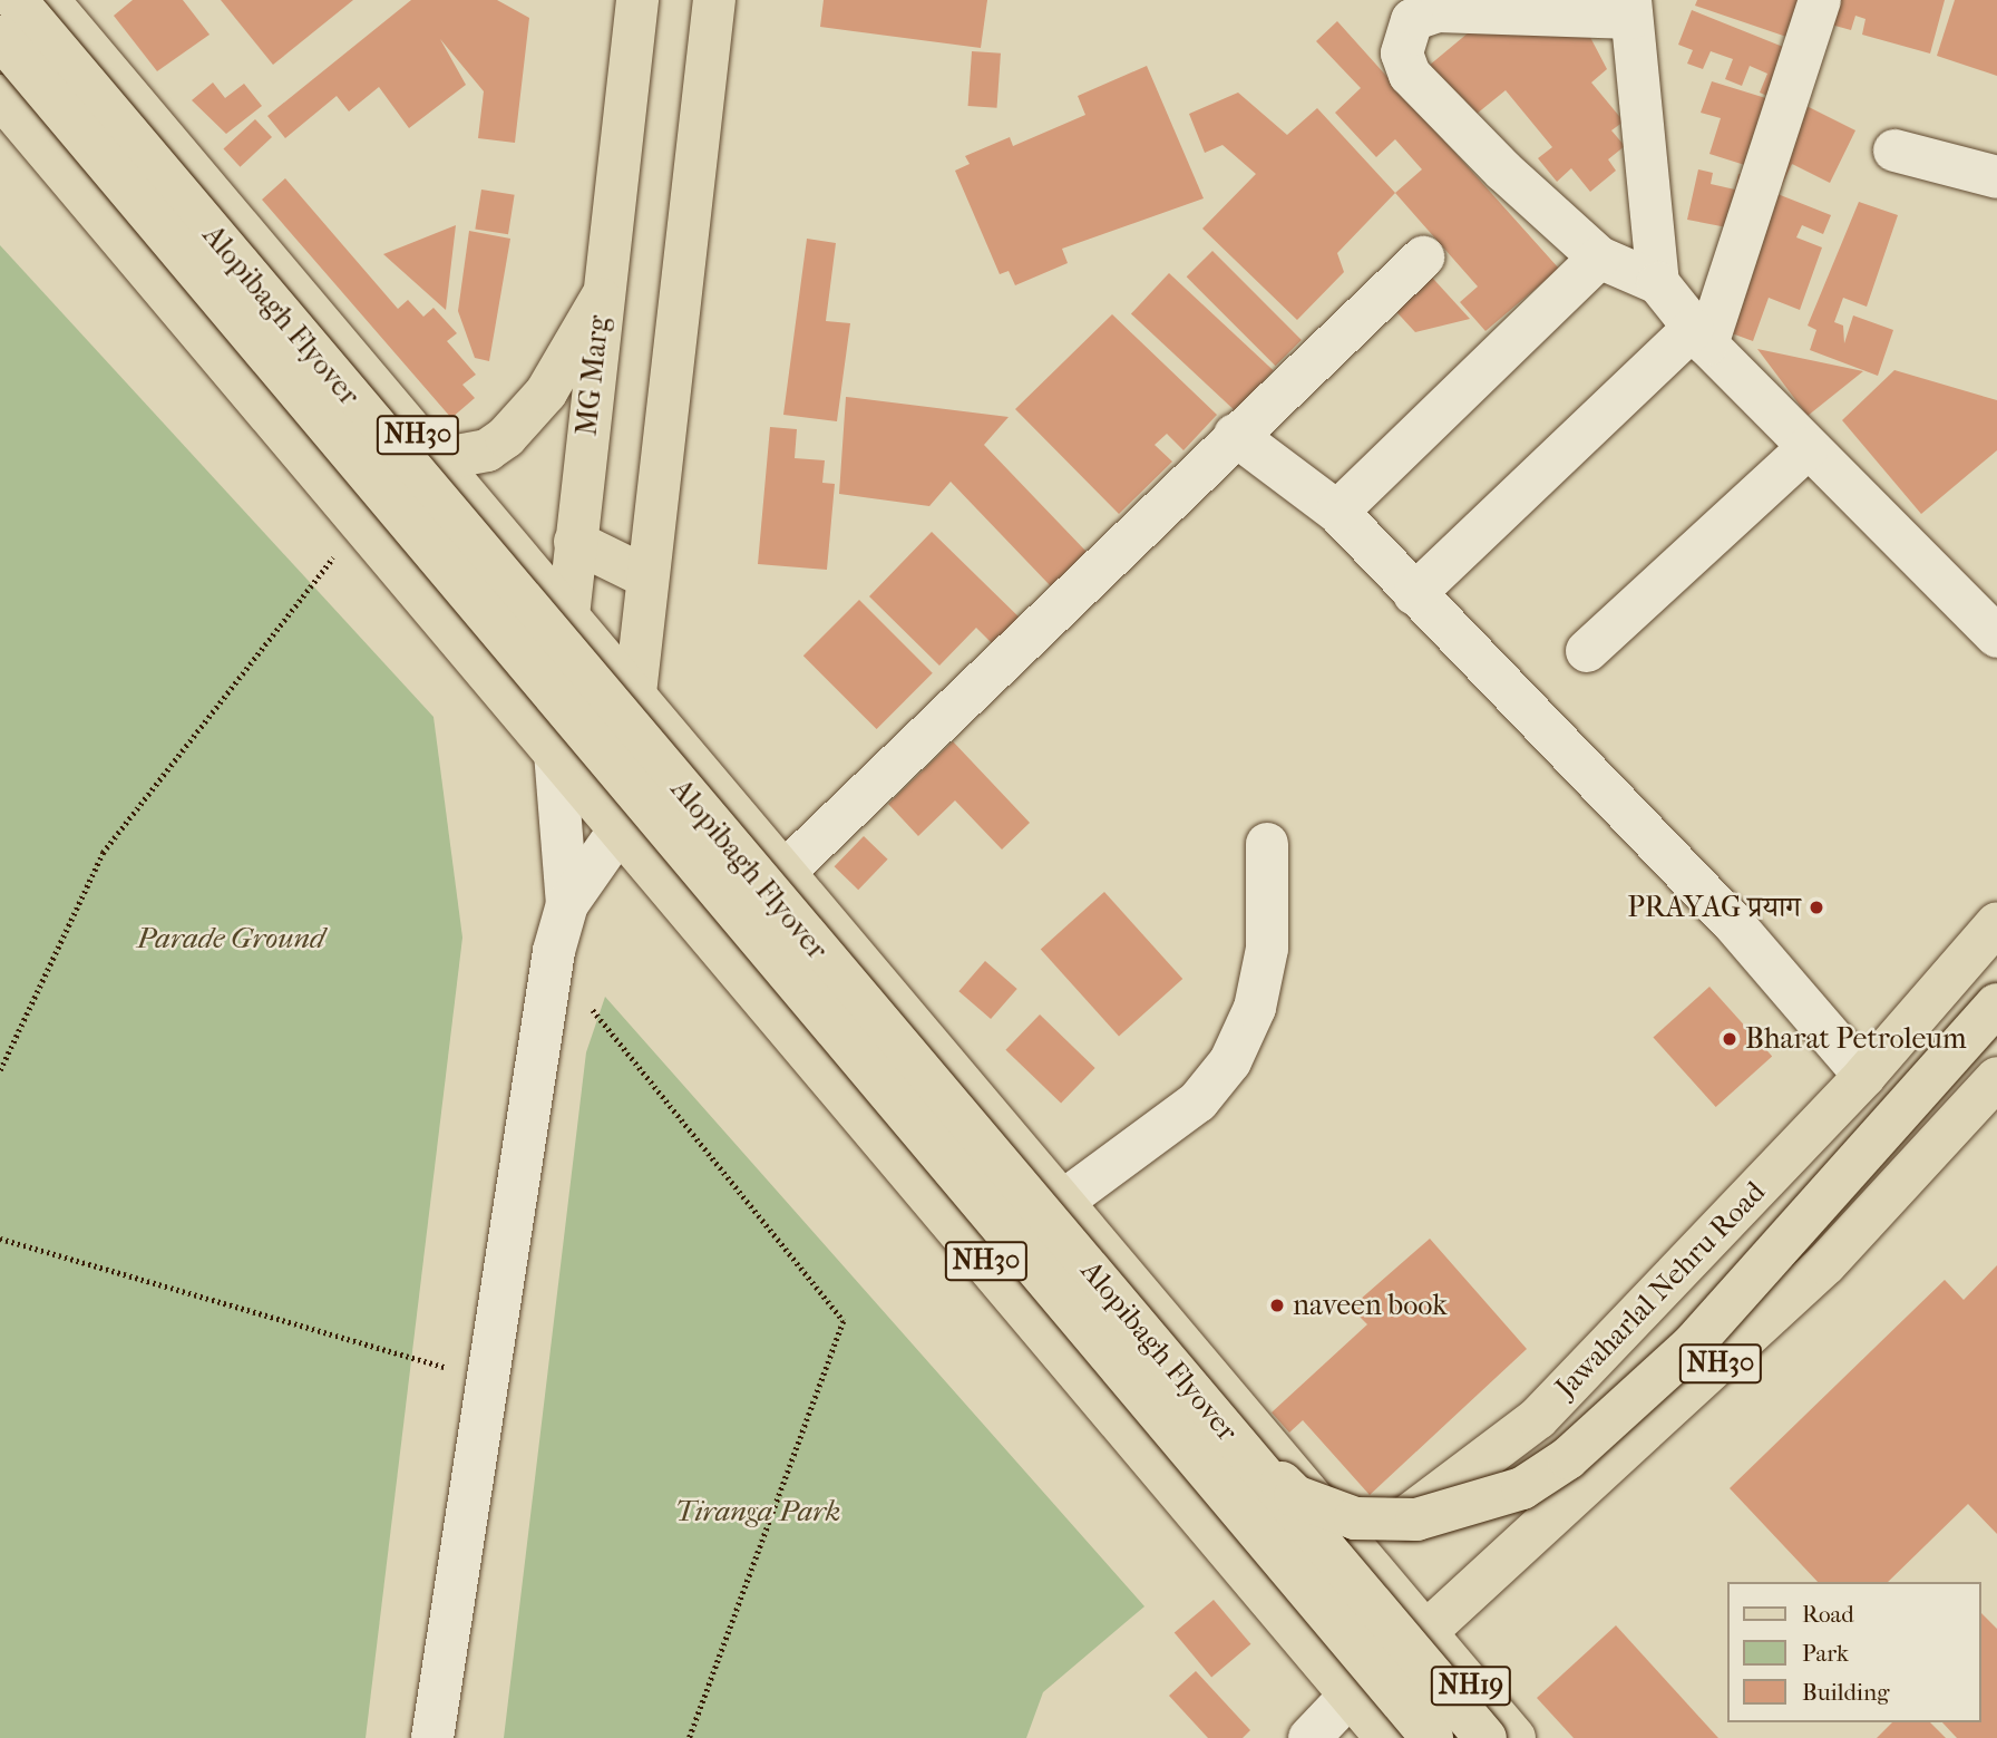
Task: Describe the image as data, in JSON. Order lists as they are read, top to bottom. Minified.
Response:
{"streets":{"main road":["Alopibagh Flyover","MG Marg","NH30","Jawaharlal Nehru Road","NH19"]},"crossings":[["MG Marg","NH30"],["NH30","Jawaharlal Nehru Road"],["NH30","NH19"]],"parks":["Parade Ground","Tiranga Park"],"places":["PRAYAG प्रयाग","Bharat Petroleum","naveen book"],"legend":["Road","Park","Building"]}
